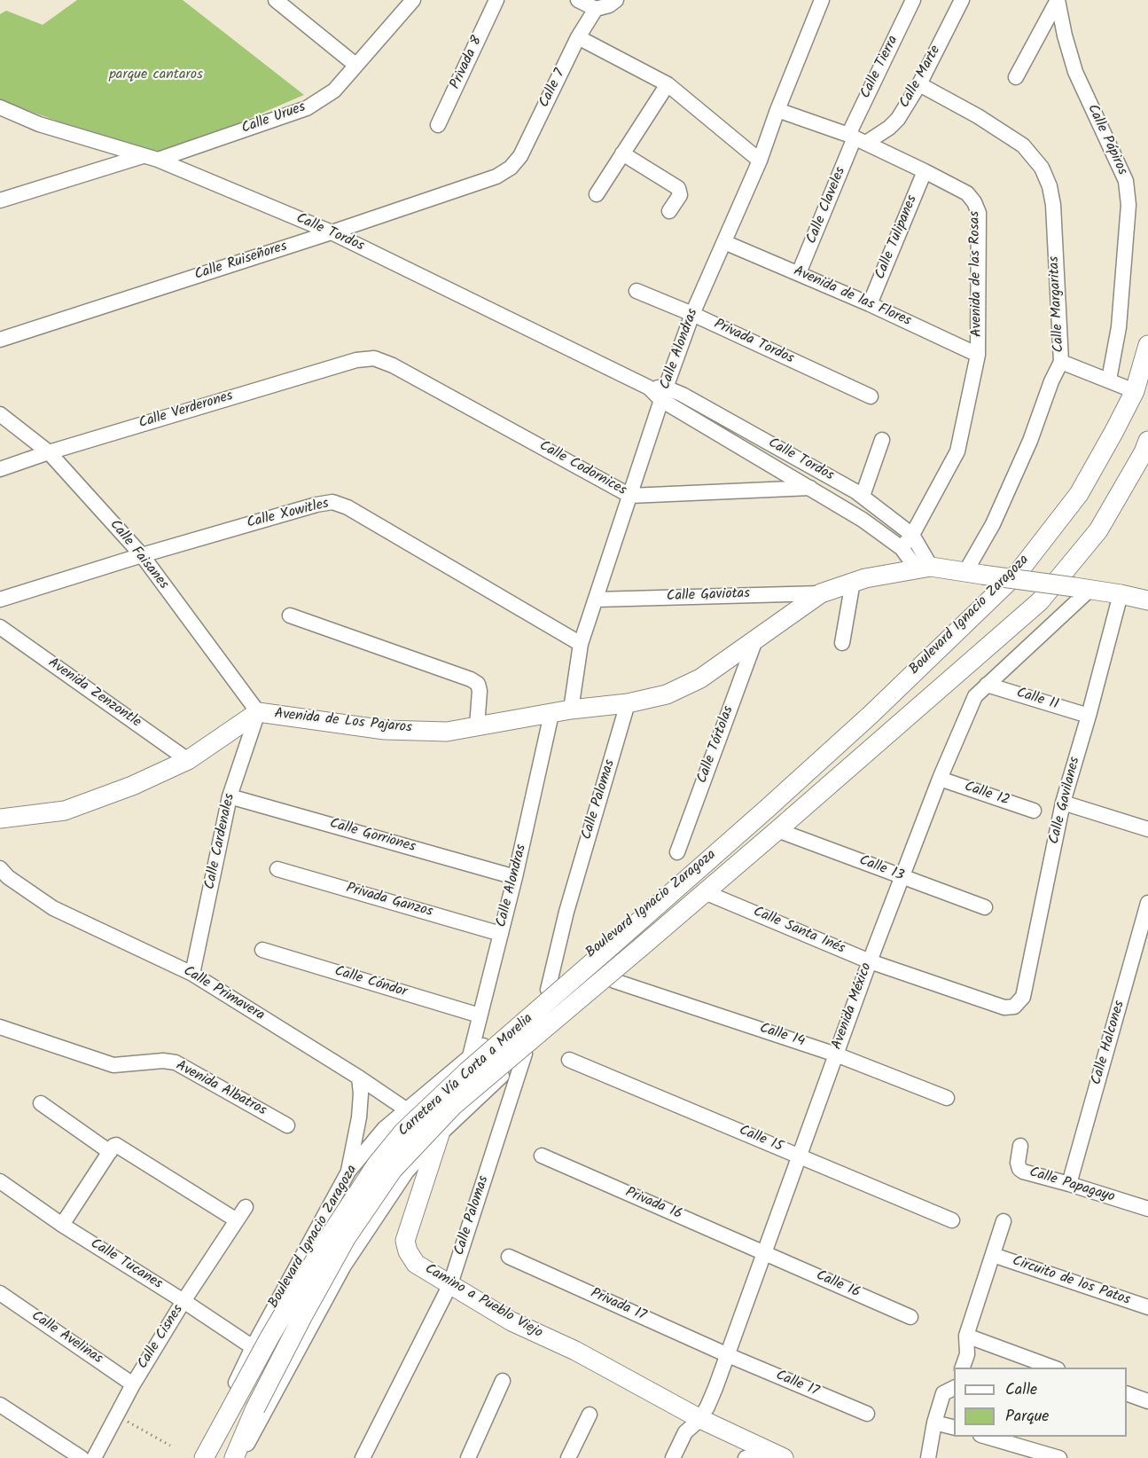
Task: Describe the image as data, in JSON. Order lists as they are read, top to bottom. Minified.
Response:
{"streets":{"main road":["Boulevard Ignacio Zaragoza","Avenida de Los Pajaros","Carretera Vía Corta a Morelia","Camino a Pueblo Viejo"],"street":["Privada 8","Calle Tierra","Calle Marte","Calle 7","Calle Urues","Calle Pápiros","Calle Claveles","Calle Tordos","Calle Tulipanes","Calle Ruiseñores","Avenida de las Rosas","Avenida de las Flores","Calle Margaritas","Privada Tordos","Calle Alondras","Calle Verderones","Calle Codornices","Calle Xowitles","Calle Faisanes","Calle Gaviotas","Avenida Zenzontle","Calle 11","Calle Tórtolas","Calle 12","Calle Palomas","Calle Gavilanes","Calle Gorriones","Calle Cardenales","Calle 13","Privada Ganzos","Calle Santa Inés","Calle Cóndor","Calle Primavera","Avenida México","Calle 14","Calle Halcones","Avenida Albatros","Calle 15","Calle Papagayo","Privada 16","Calle Tucanes","Circuito de los Patos","Calle 16","Privada 17","Calle Cisnes","Calle Avelinas","Calle 17"]},"crossings":[["Calle Tierra","Calle Marte"],["Calle Tierra","Calle Claveles"],["Calle Tierra","Avenida de las Rosas"],["Calle Marte","Calle Claveles"],["Calle Marte","Avenida de las Rosas"],["Calle Marte","Calle Margaritas"],["Calle 7","Calle Ruiseñores"],["Calle Urues","Calle Tordos"],["Calle Claveles","Avenida de las Rosas"],["Calle Claveles","Avenida de las Flores"],["Calle Tordos","Calle Ruiseñores"],["Calle Tordos","Avenida de las Rosas"],["Calle Tordos","Calle Alondras"],["Calle Tordos","Calle Codornices"],["Calle Tulipanes","Avenida de las Rosas"],["Calle Tulipanes","Avenida de las Flores"],["Avenida de las Rosas","Avenida de las Flores"],["Avenida de las Rosas","Calle Alondras"],["Avenida de las Flores","Calle Alondras"],["Privada Tordos","Calle Alondras"],["Calle Alondras","Calle Codornices"],["Calle Alondras","Calle Xowitles"],["Calle Alondras","Calle Gaviotas"],["Calle Alondras","Boulevard Ignacio Zaragoza"],["Calle Alondras","Avenida de Los Pajaros"],["Calle Alondras","Calle Gorriones"],["Calle Alondras","Privada Ganzos"],["Calle Alondras","Calle Cóndor"],["Calle Verderones","Calle Codornices"],["Calle Verderones","Calle Faisanes"],["Calle Xowitles","Calle Faisanes"],["Calle Faisanes","Avenida de Los Pajaros"],["Calle Faisanes","Calle Cardenales"],["Boulevard Ignacio Zaragoza","Calle Palomas"],["Boulevard Ignacio Zaragoza","Calle 13"],["Boulevard Ignacio Zaragoza","Calle Santa Inés"],["Boulevard Ignacio Zaragoza","Calle Primavera"],["Boulevard Ignacio Zaragoza","Calle 14"],["Boulevard Ignacio Zaragoza","Carretera Vía Corta a Morelia"],["Boulevard Ignacio Zaragoza","Calle Tucanes"],["Boulevard Ignacio Zaragoza","Camino a Pueblo Viejo"],["Avenida Zenzontle","Avenida de Los Pajaros"],["Calle 11","Calle Gavilanes"],["Calle 11","Avenida México"],["Avenida de Los Pajaros","Calle Tórtolas"],["Avenida de Los Pajaros","Calle Palomas"],["Avenida de Los Pajaros","Calle Cardenales"],["Calle 12","Avenida México"],["Calle Palomas","Camino a Pueblo Viejo"],["Calle Gavilanes","Calle Santa Inés"],["Calle Gorriones","Calle Cardenales"],["Calle Cardenales","Calle Primavera"],["Calle 13","Avenida México"],["Calle Santa Inés","Avenida México"],["Calle Primavera","Camino a Pueblo Viejo"],["Avenida México","Calle 14"],["Avenida México","Calle 15"],["Avenida México","Privada 16"],["Avenida México","Calle 16"],["Avenida México","Camino a Pueblo Viejo"],["Avenida México","Privada 17"],["Avenida México","Calle 17"],["Calle Halcones","Calle Papagayo"],["Privada 16","Calle 16"],["Calle Tucanes","Calle Cisnes"],["Privada 17","Calle 17"],["Calle Cisnes","Calle Avelinas"]],"parks":["parque cantaros"],"legend":["Calle","Parque"]}
